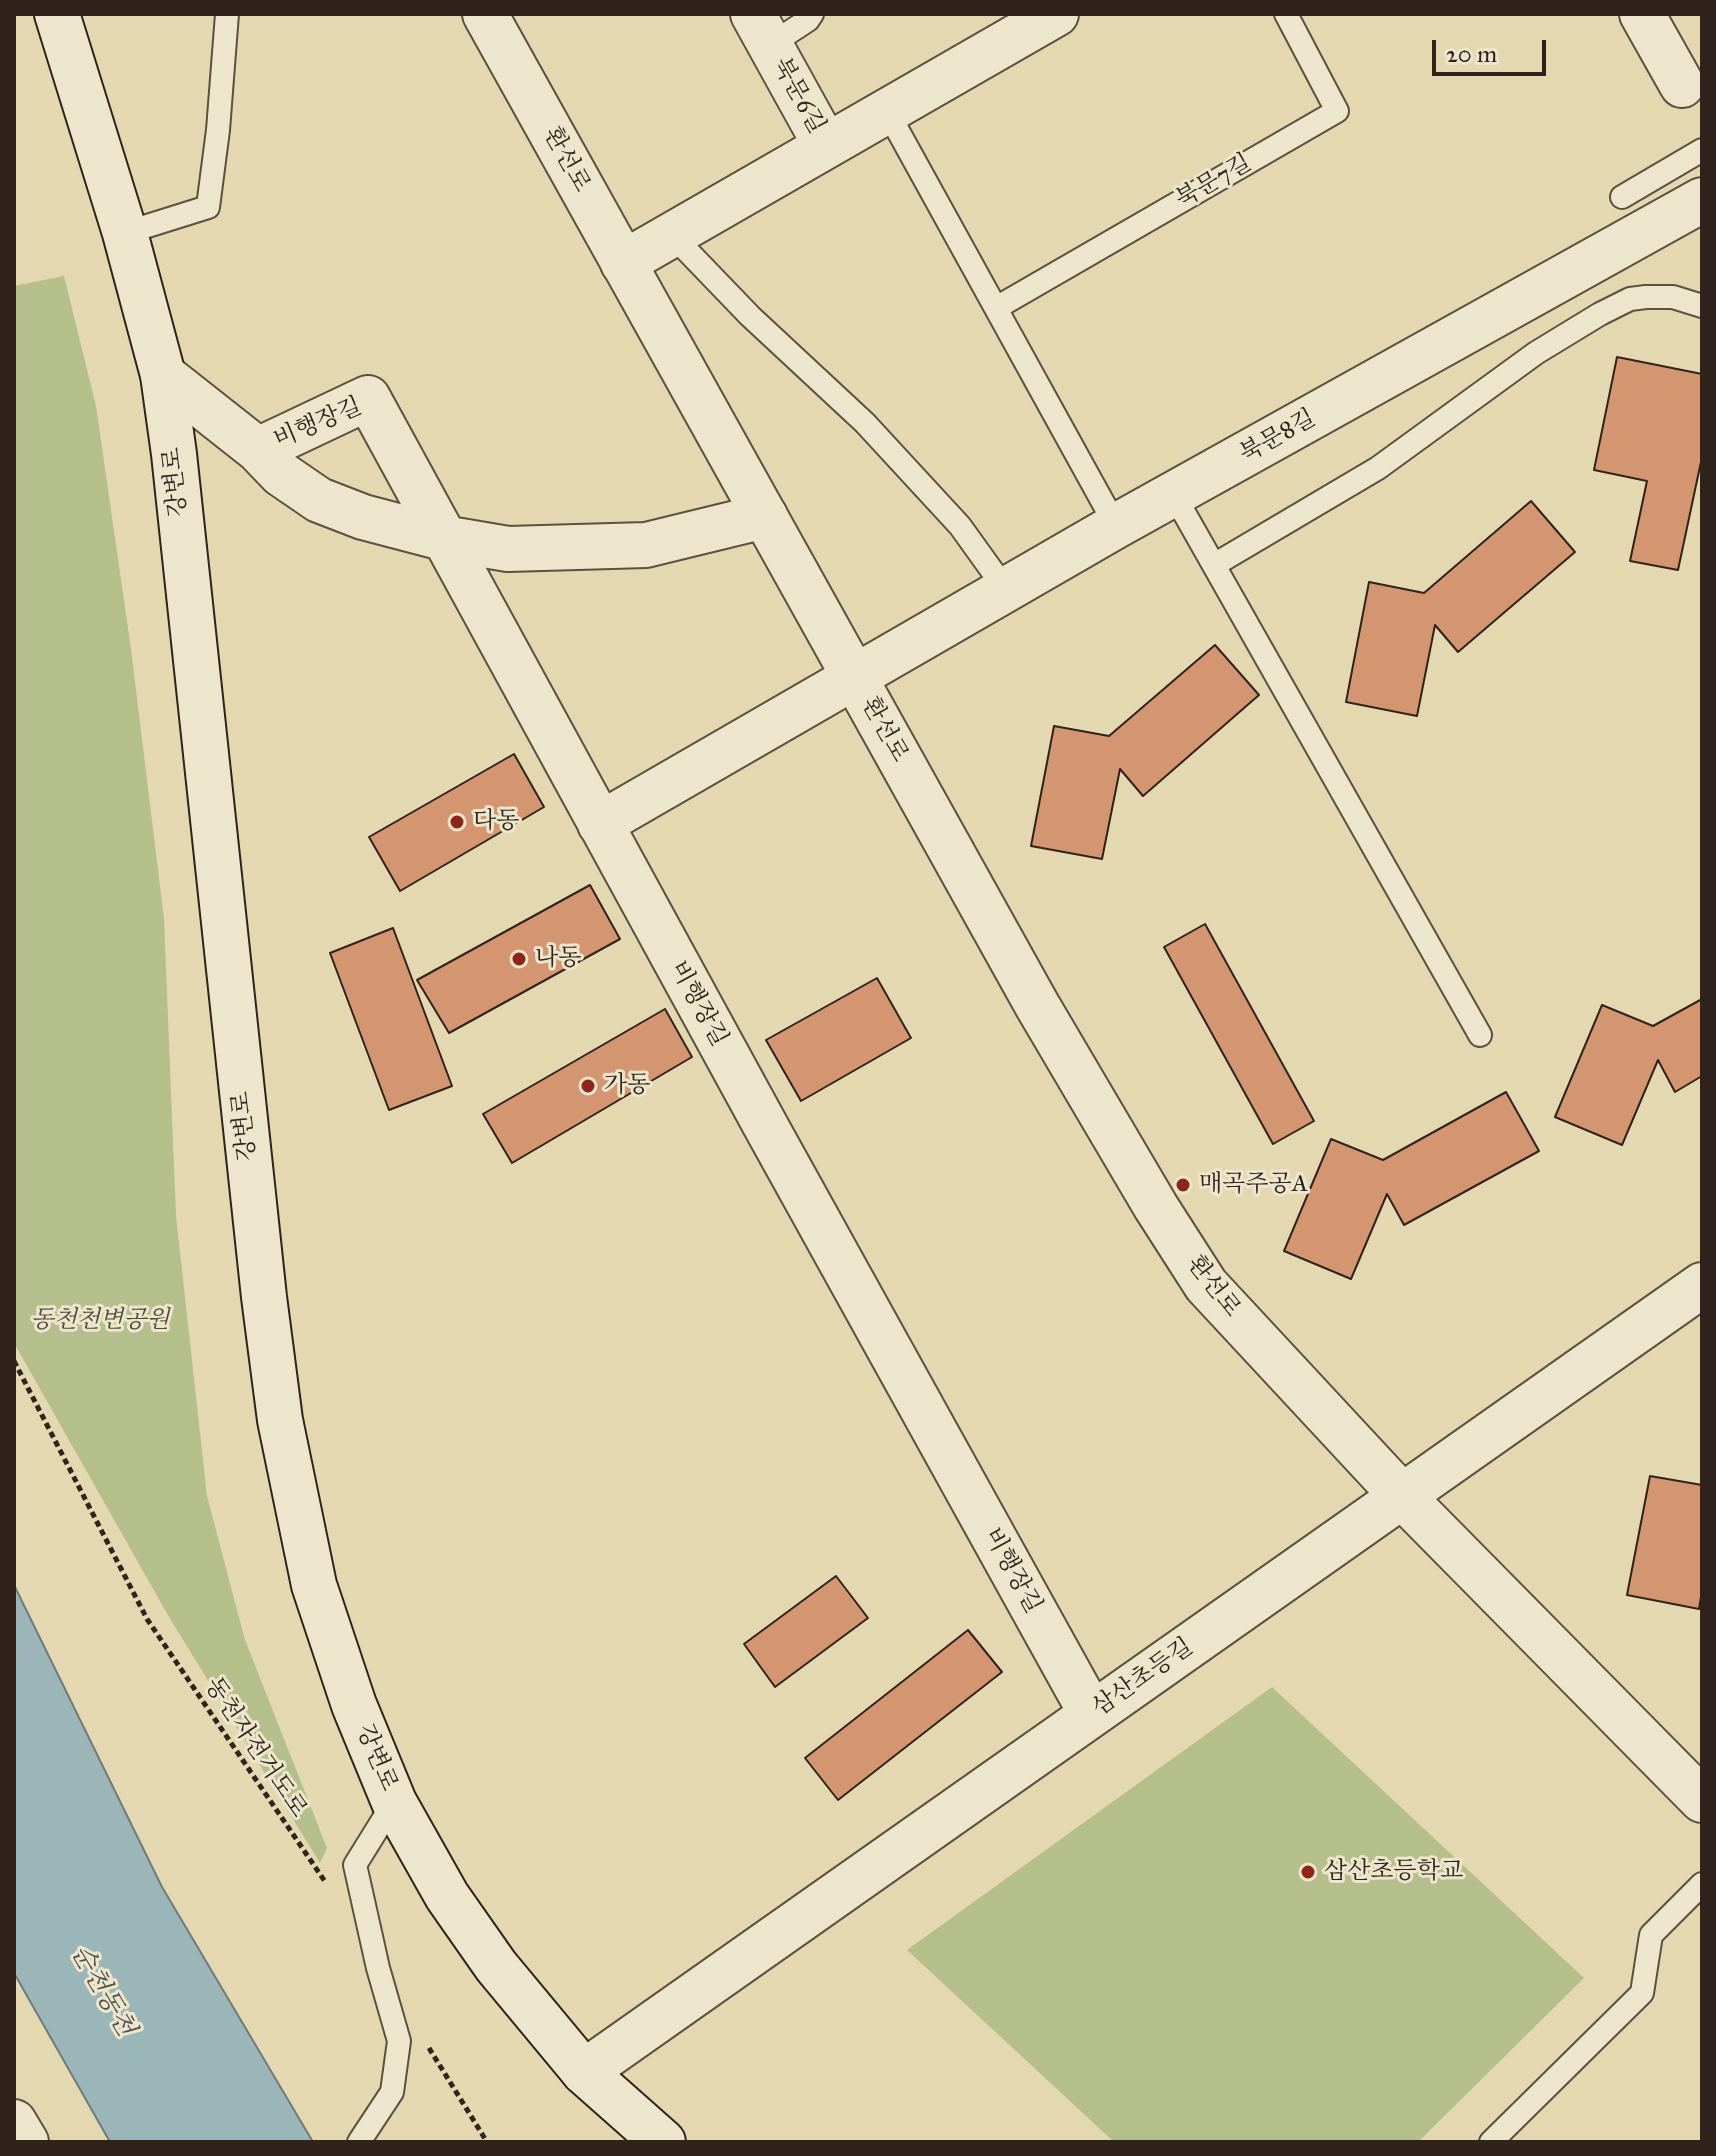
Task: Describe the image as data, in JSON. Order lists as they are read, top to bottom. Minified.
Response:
{"streets":{"street":["북문6길","환선로","비행장길","북문8길","강변로","삼산초등길"],"lane":["북문7길"],"path":["동천자전거도로"]},"crossings":[["환선로","비행장길"],["환선로","북문8길"],["환선로","삼산초등길"],["비행장길","삼산초등길"],["강변로","삼산초등길"]],"water":["순천동천"],"parks":["동천천변공원"],"places":["다동","나동","가동","매곡주공A","삼산초등학교"],"scale_bar":"20 m"}
